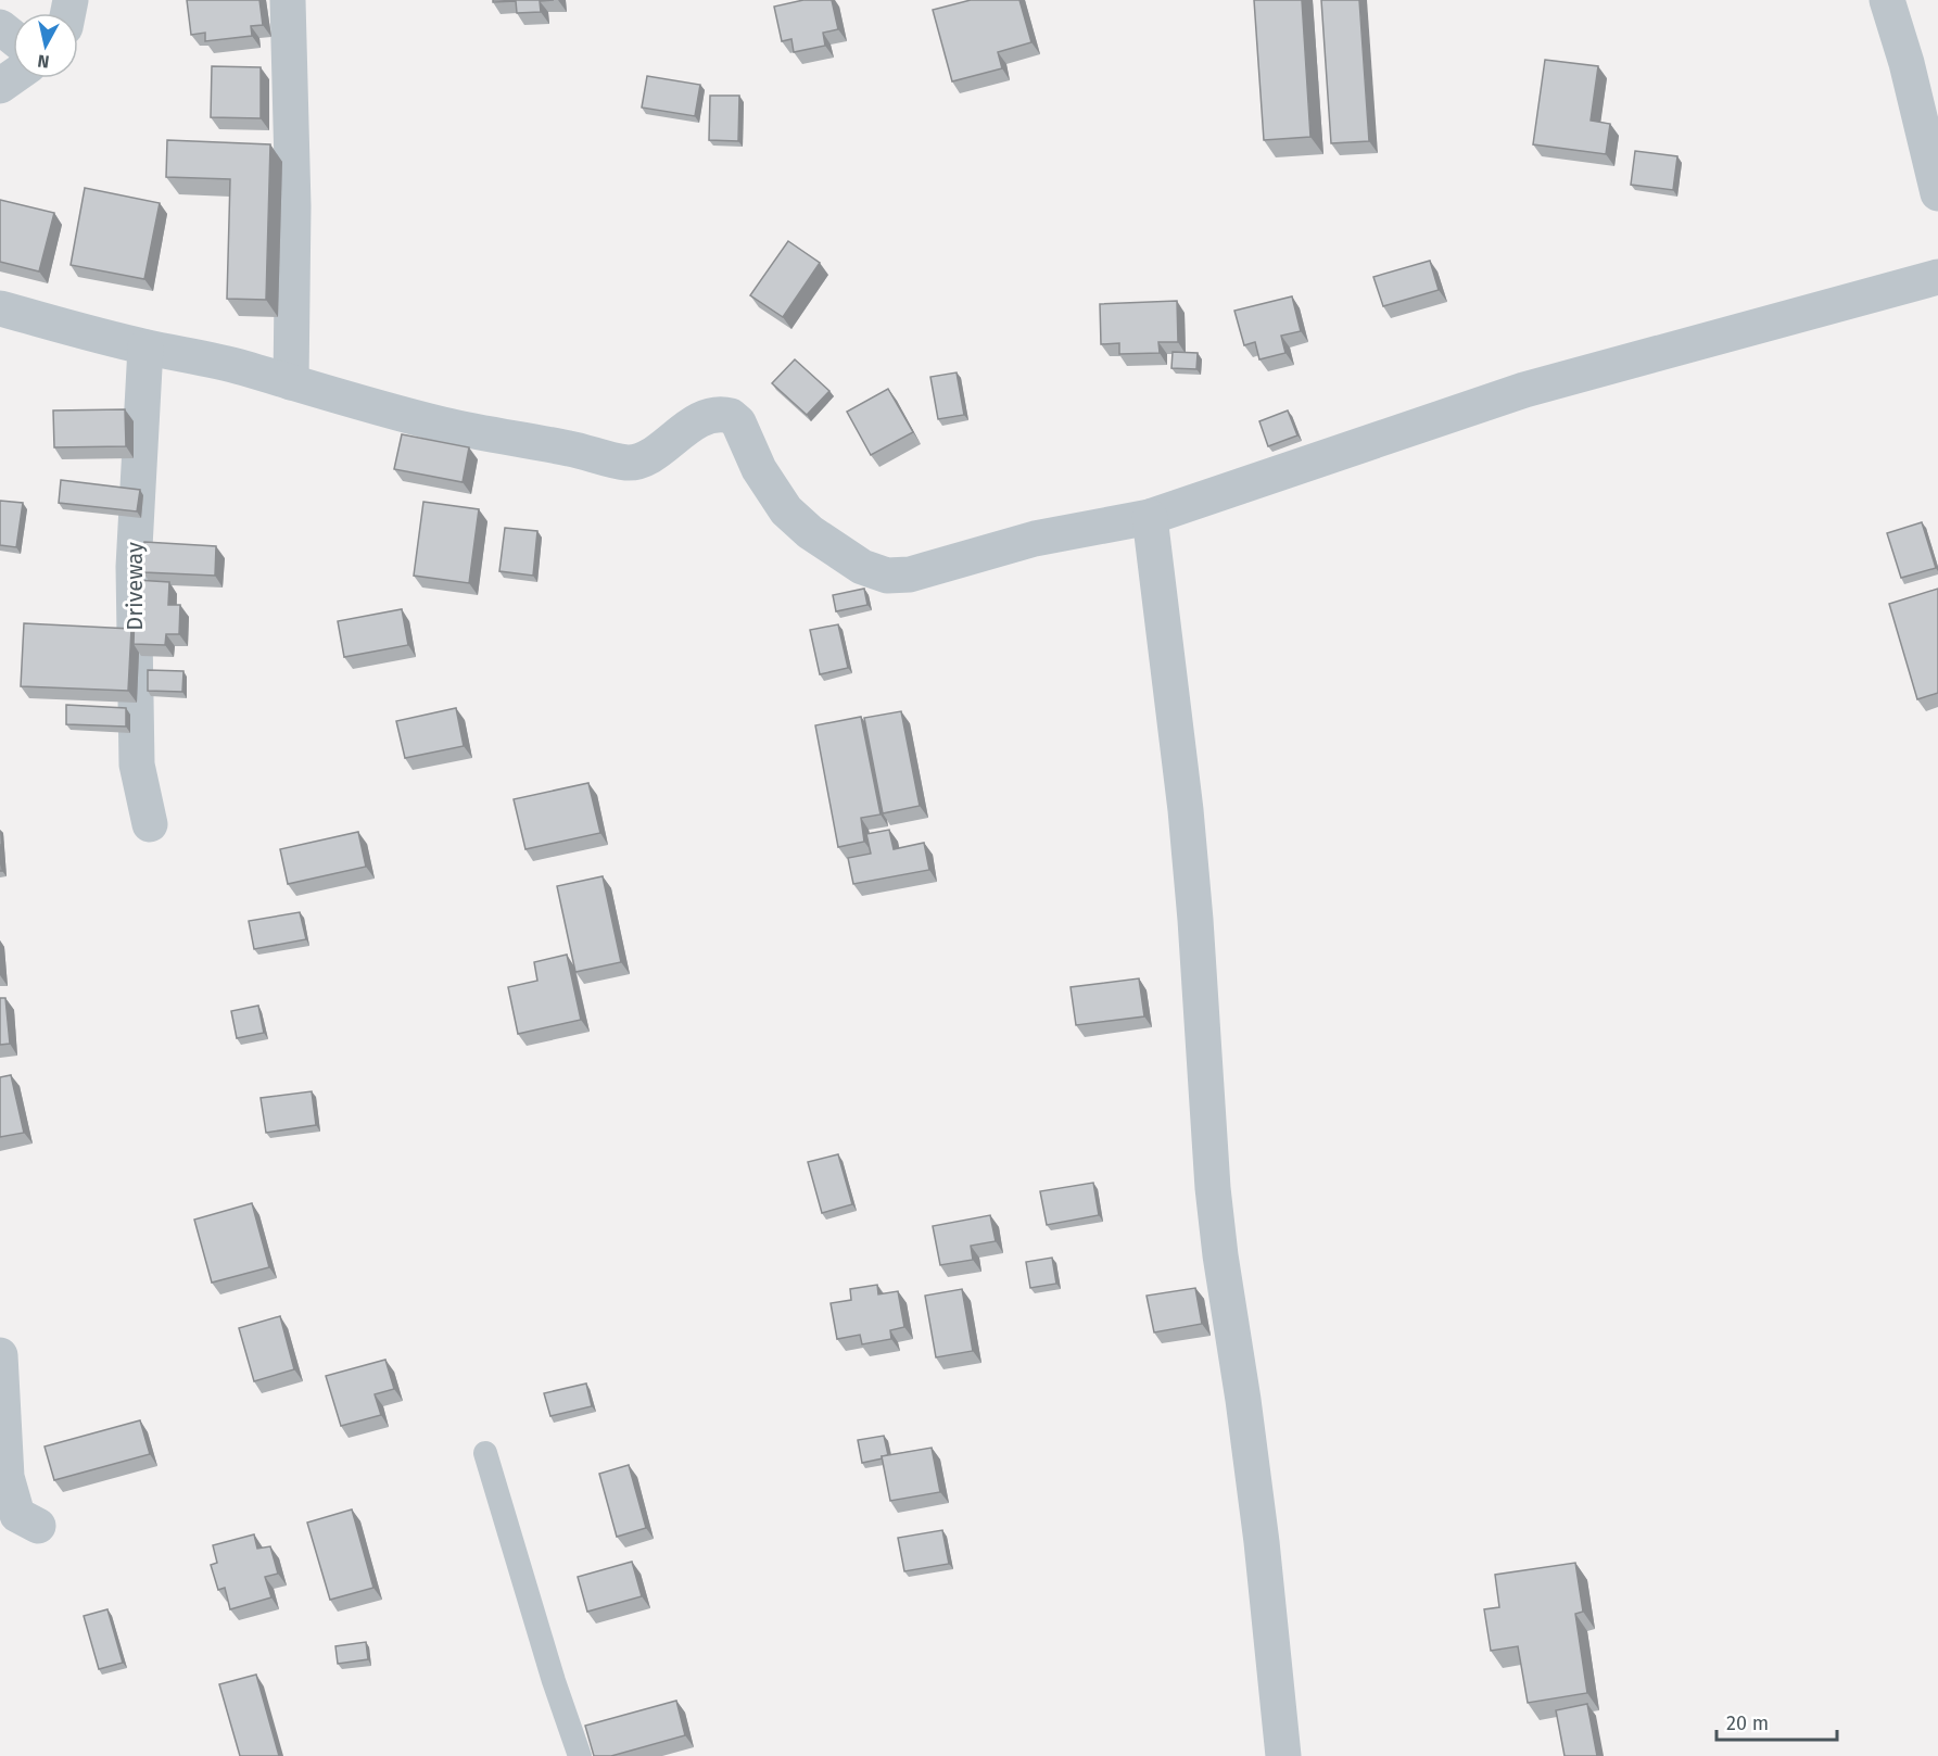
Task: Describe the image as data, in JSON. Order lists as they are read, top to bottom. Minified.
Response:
{"streets":{"street":["Driveway"]},"scale_bar":"20 m","north":"bottom"}
